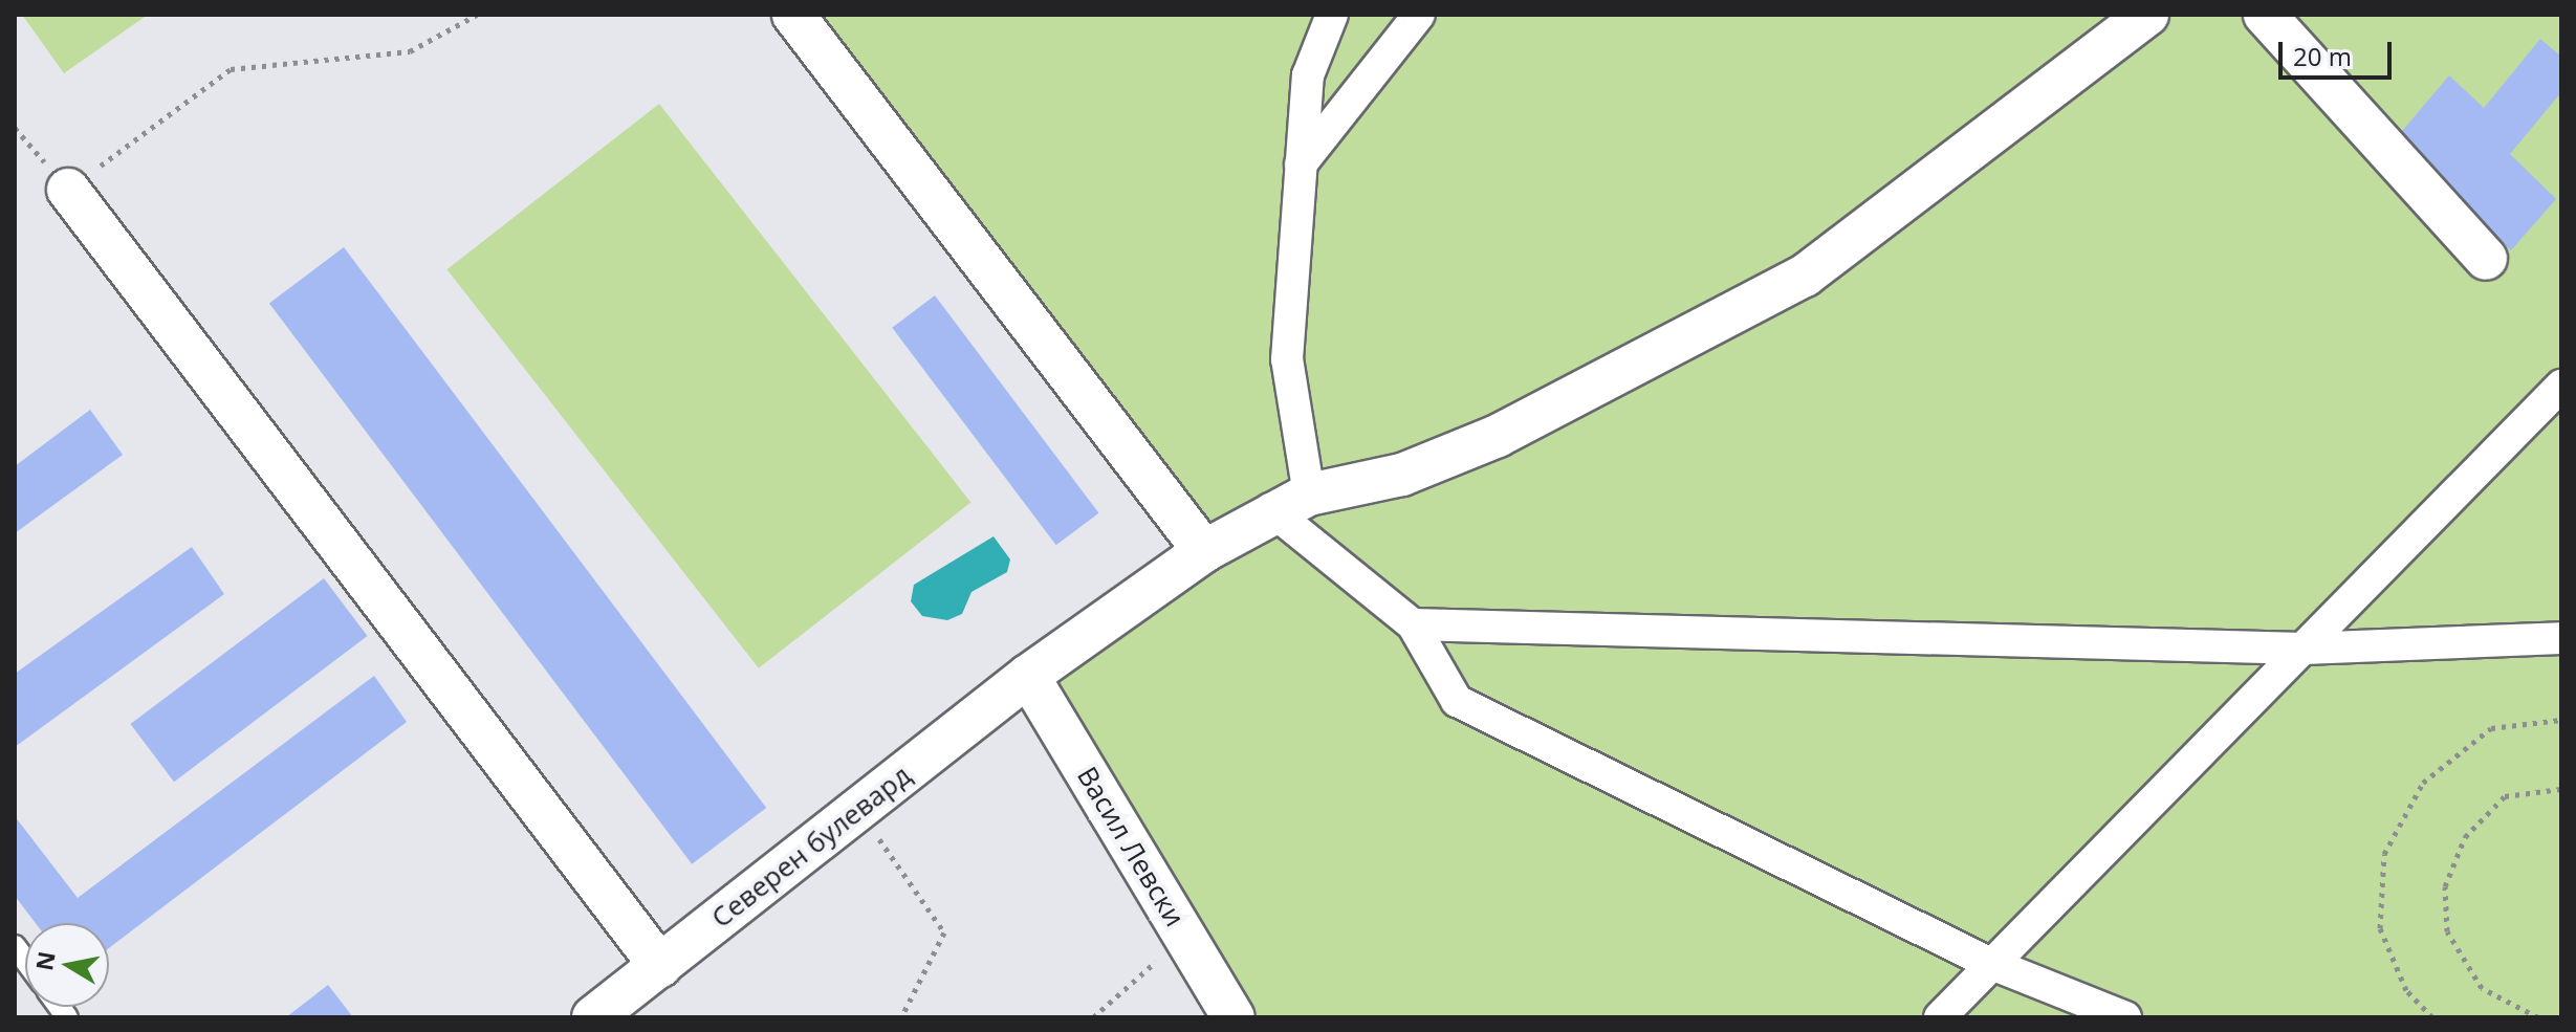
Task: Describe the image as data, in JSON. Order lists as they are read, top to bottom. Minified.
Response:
{"streets":{"street":["Северен булевард","Васил Левски"]},"crossings":[["Северен булевард","Васил Левски"]],"scale_bar":"20 m","north":"left"}
